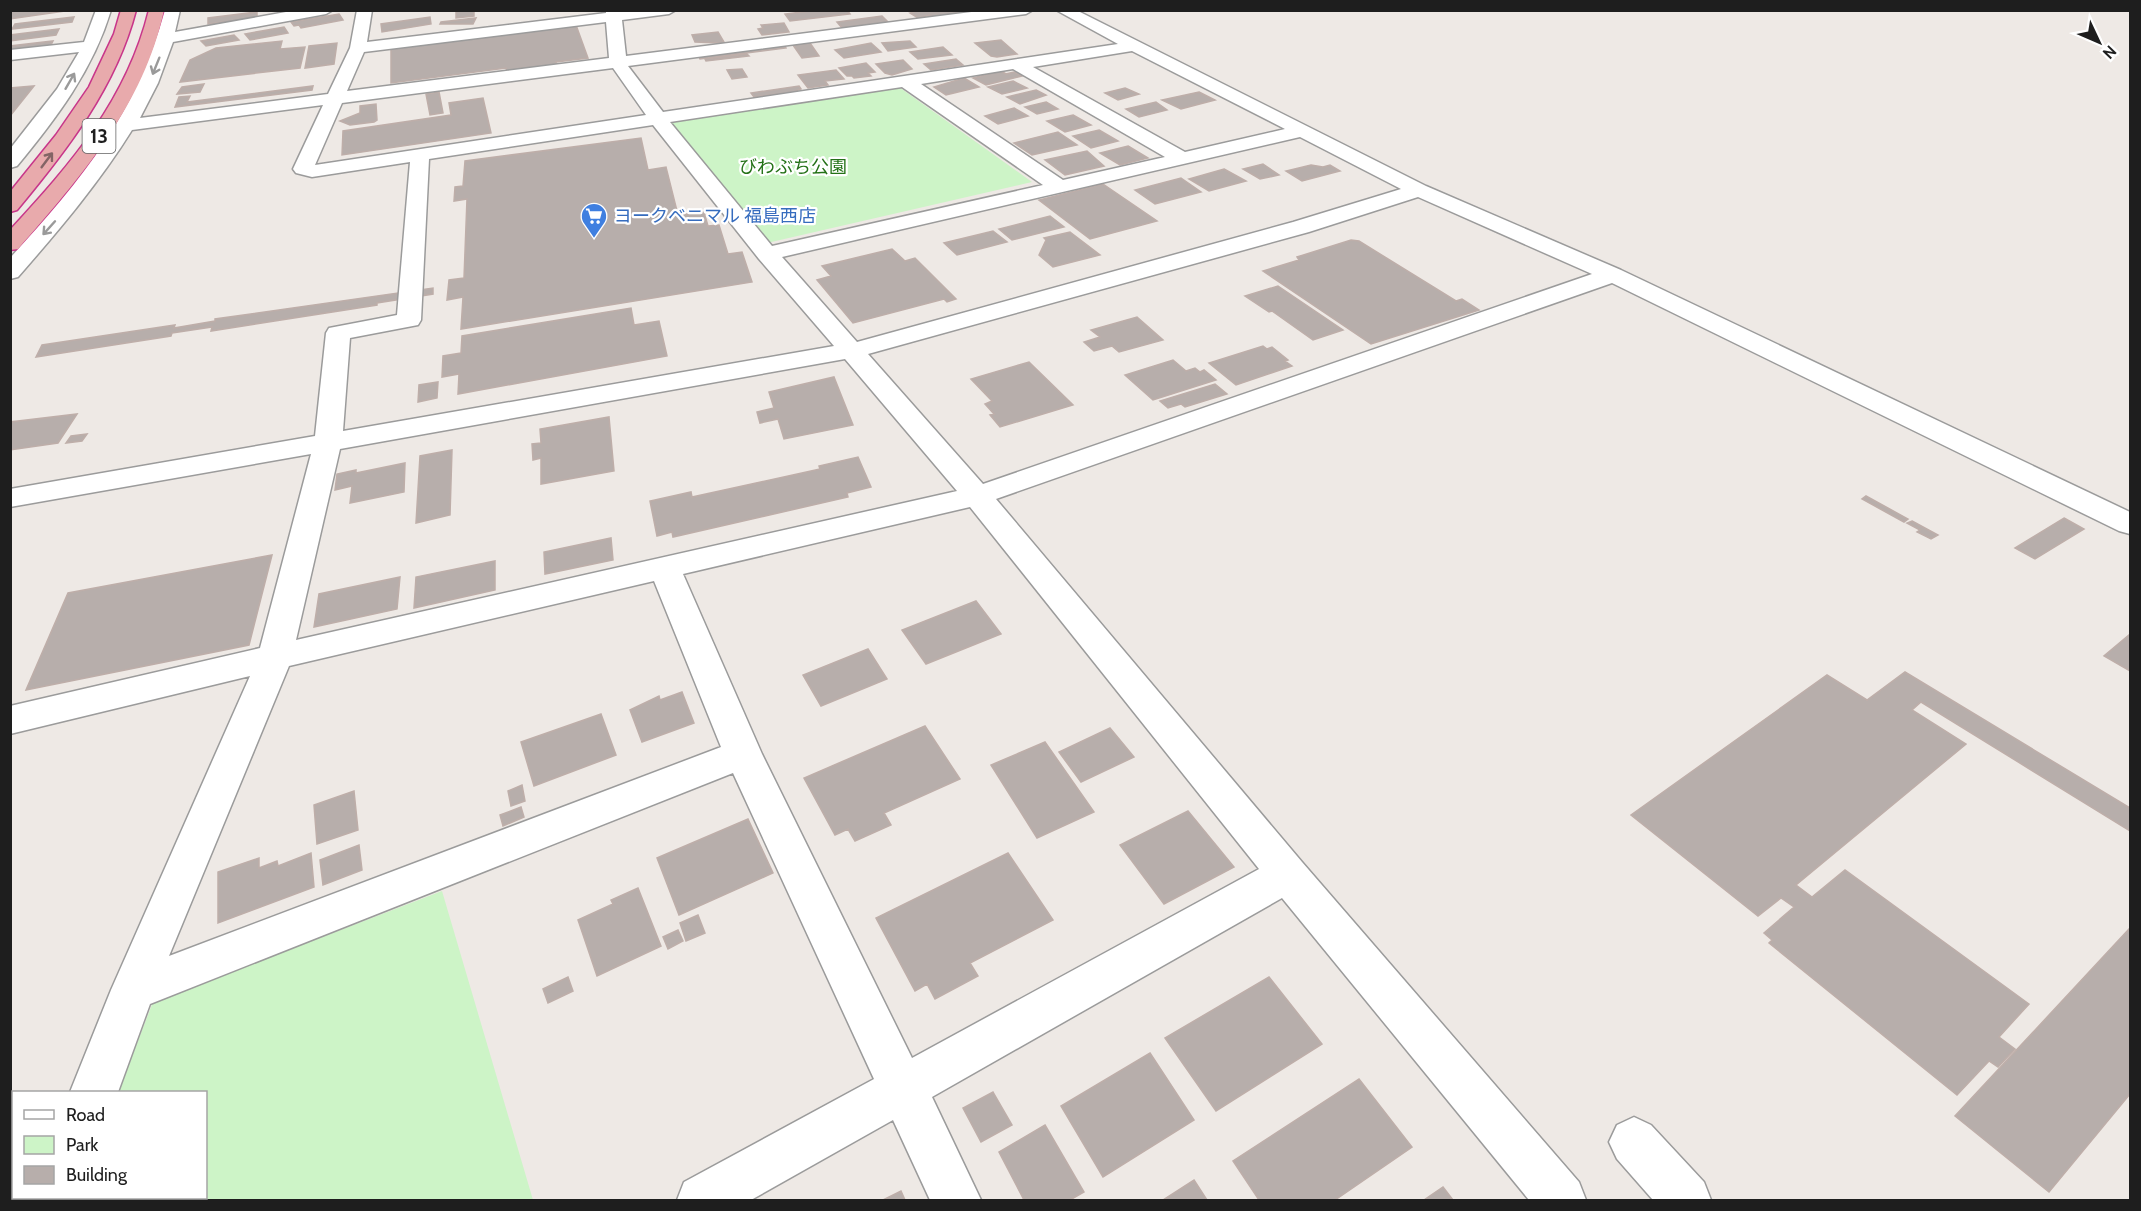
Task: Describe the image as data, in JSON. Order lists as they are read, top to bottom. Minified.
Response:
{"streets":{"highway":["13"]},"parks":["びわぶち公園"],"places":{"supermarket":["ヨークベニマル 福島西店"]},"legend":["Road","Park","Building"],"north":"bottom right"}
